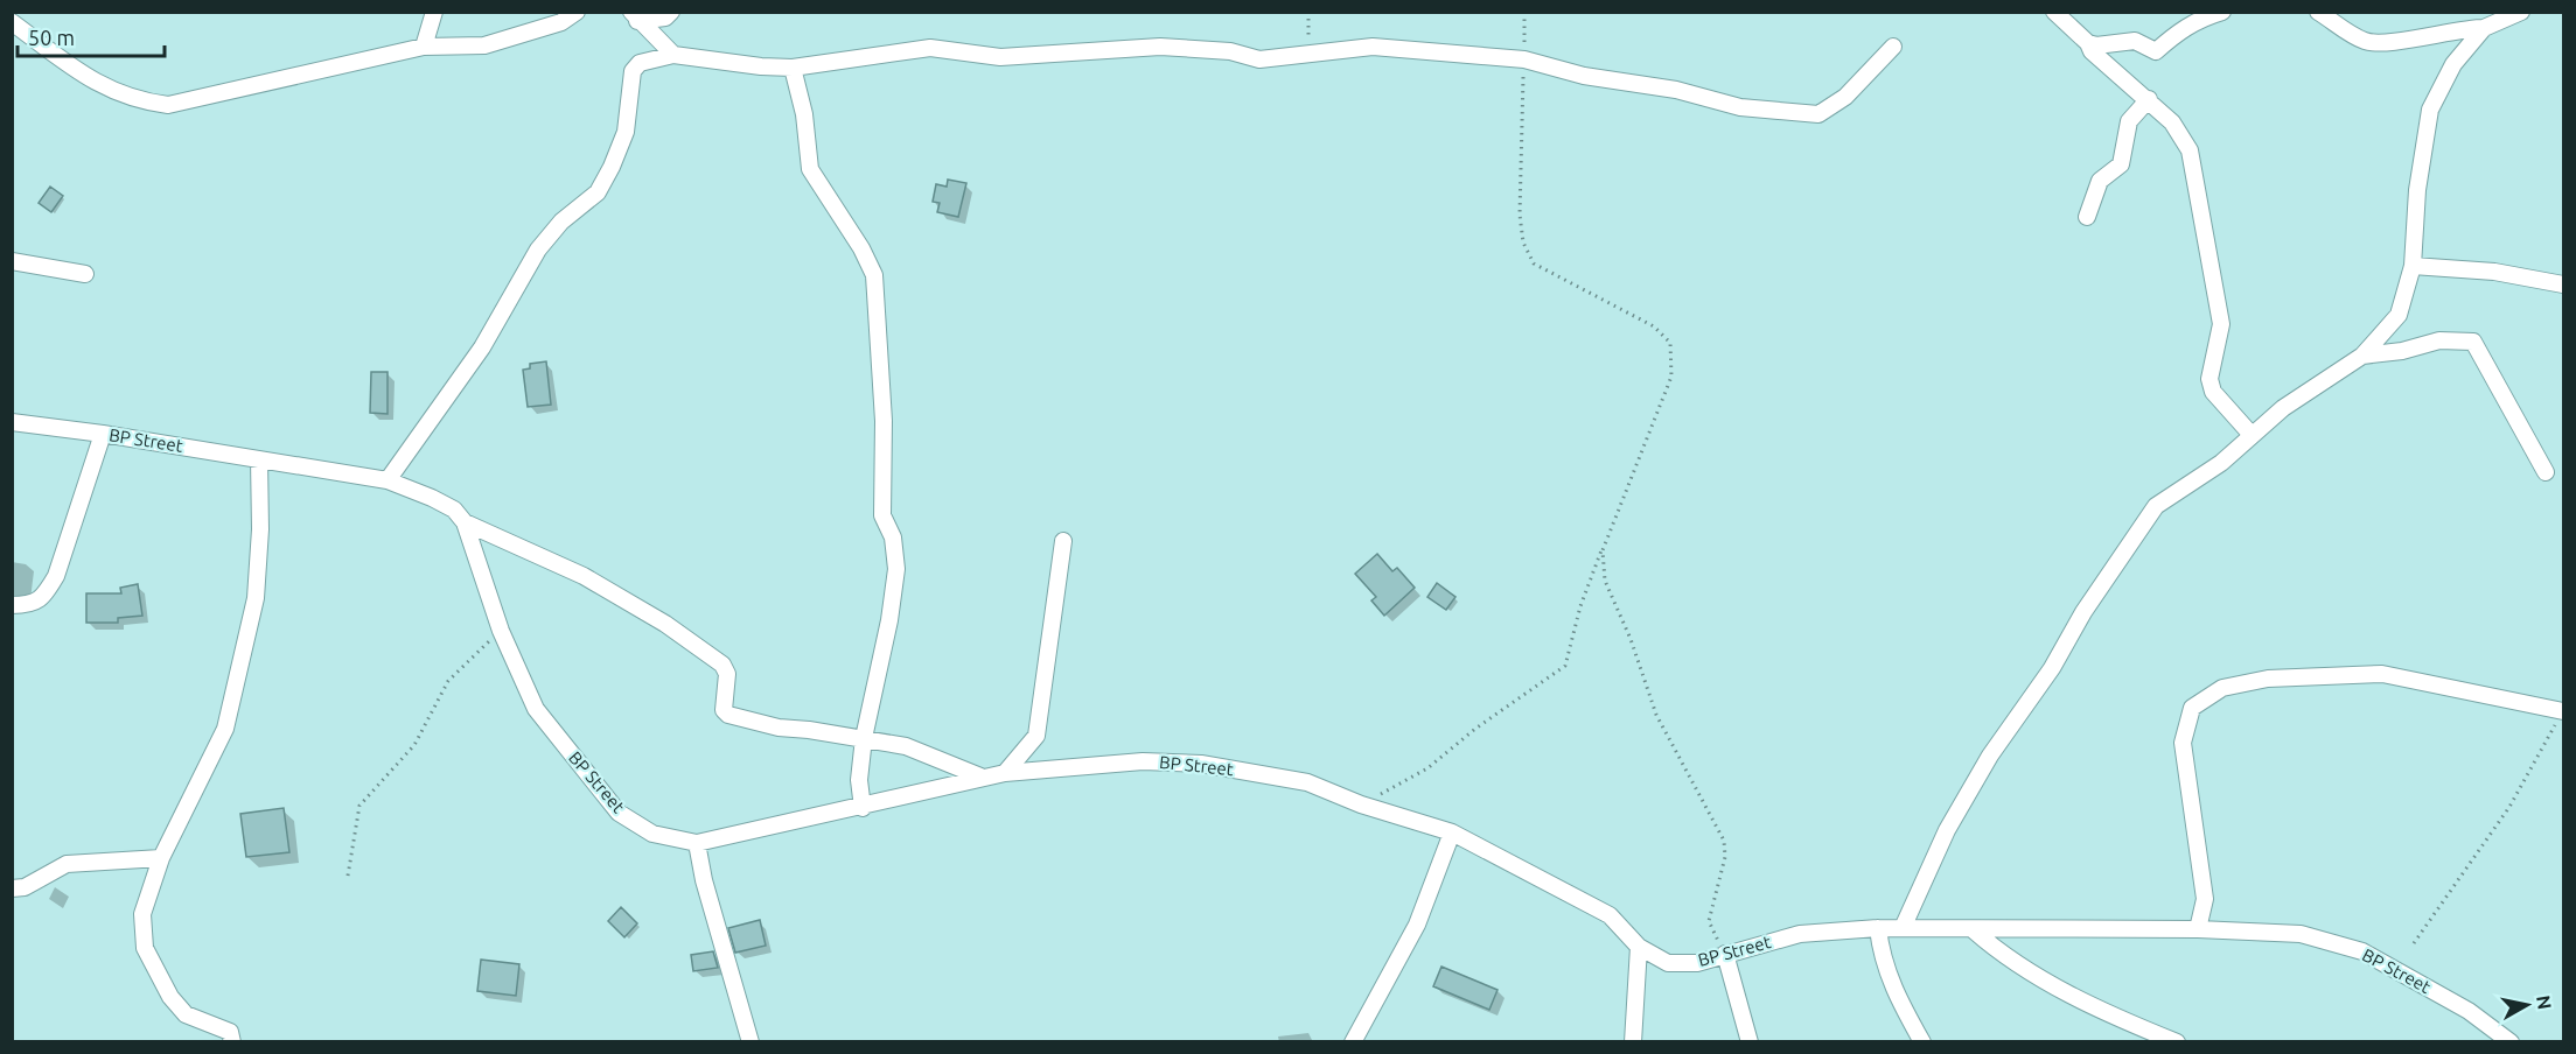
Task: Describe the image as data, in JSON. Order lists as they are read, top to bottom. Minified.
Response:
{"streets":{"street":["BP Street"]},"scale_bar":"50 m","north":"right"}
